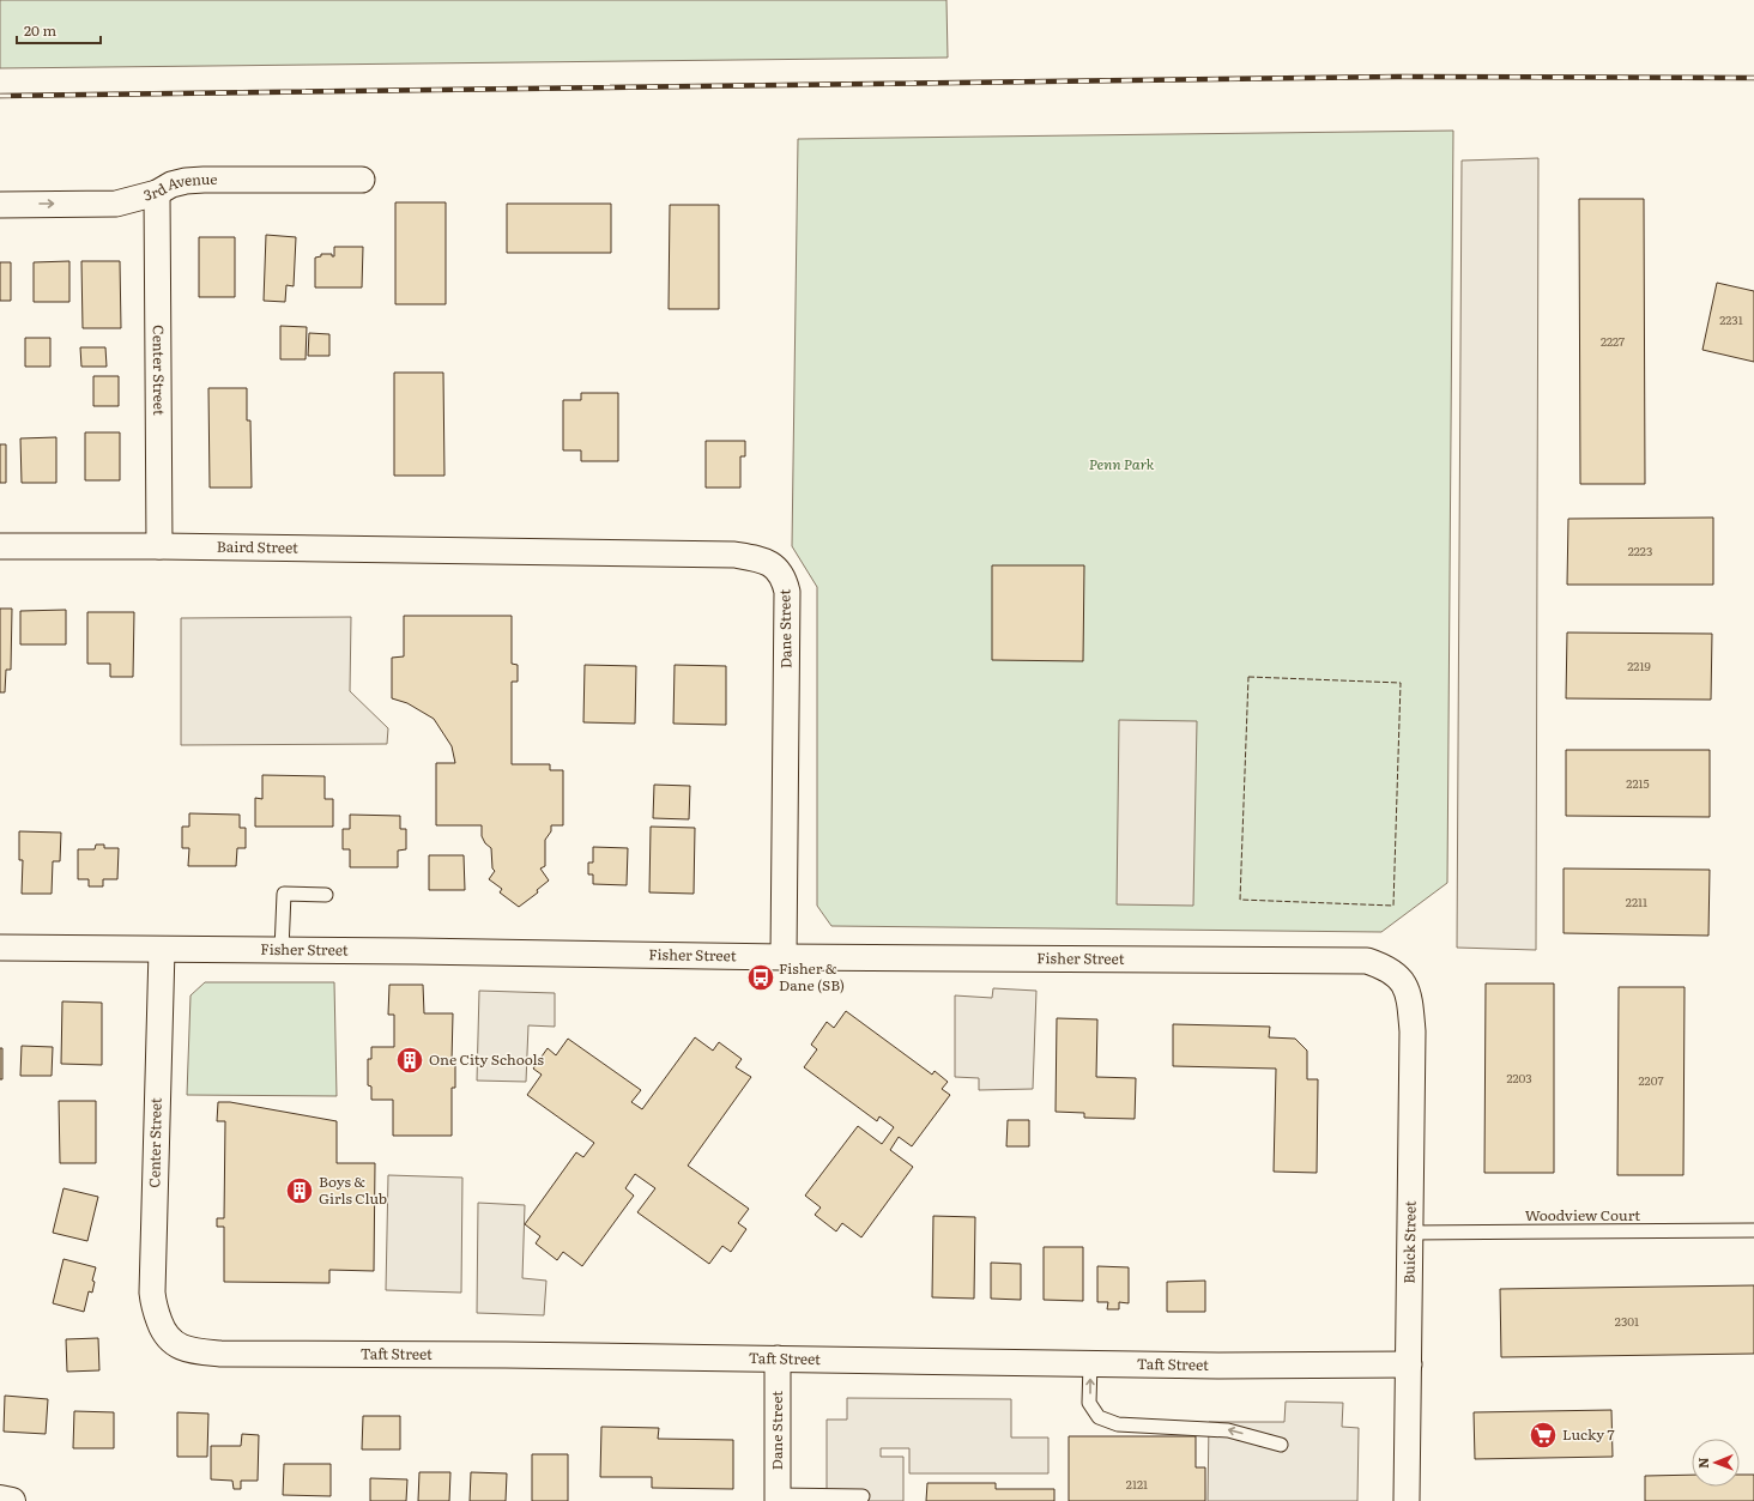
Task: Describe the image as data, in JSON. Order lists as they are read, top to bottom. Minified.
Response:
{"streets":{"street":["3rd Avenue","Center Street","Baird Street","Dane Street","Fisher Street","Buick Street","Taft Street"],"lane":["Woodview Court"]},"crossings":[["3rd Avenue","Center Street"],["Center Street","Baird Street"],["Center Street","Fisher Street"],["Center Street","Taft Street"],["Baird Street","Dane Street"],["Dane Street","Fisher Street"],["Dane Street","Taft Street"],["Fisher Street","Buick Street"],["Woodview Court","Buick Street"],["Buick Street","Taft Street"]],"one_way":["3rd Avenue"],"parks":["Penn Park"],"places":{"bus stop":["Fisher & Dane (SB)"],"building":["One City Schools","Boys & Girls Club"],"supermarket":["Lucky 7"]},"house_numbers":["2231","2227","2223","2219","2215","2211","2203","2207","2301","2121"],"scale_bar":"20 m","north":"left"}
